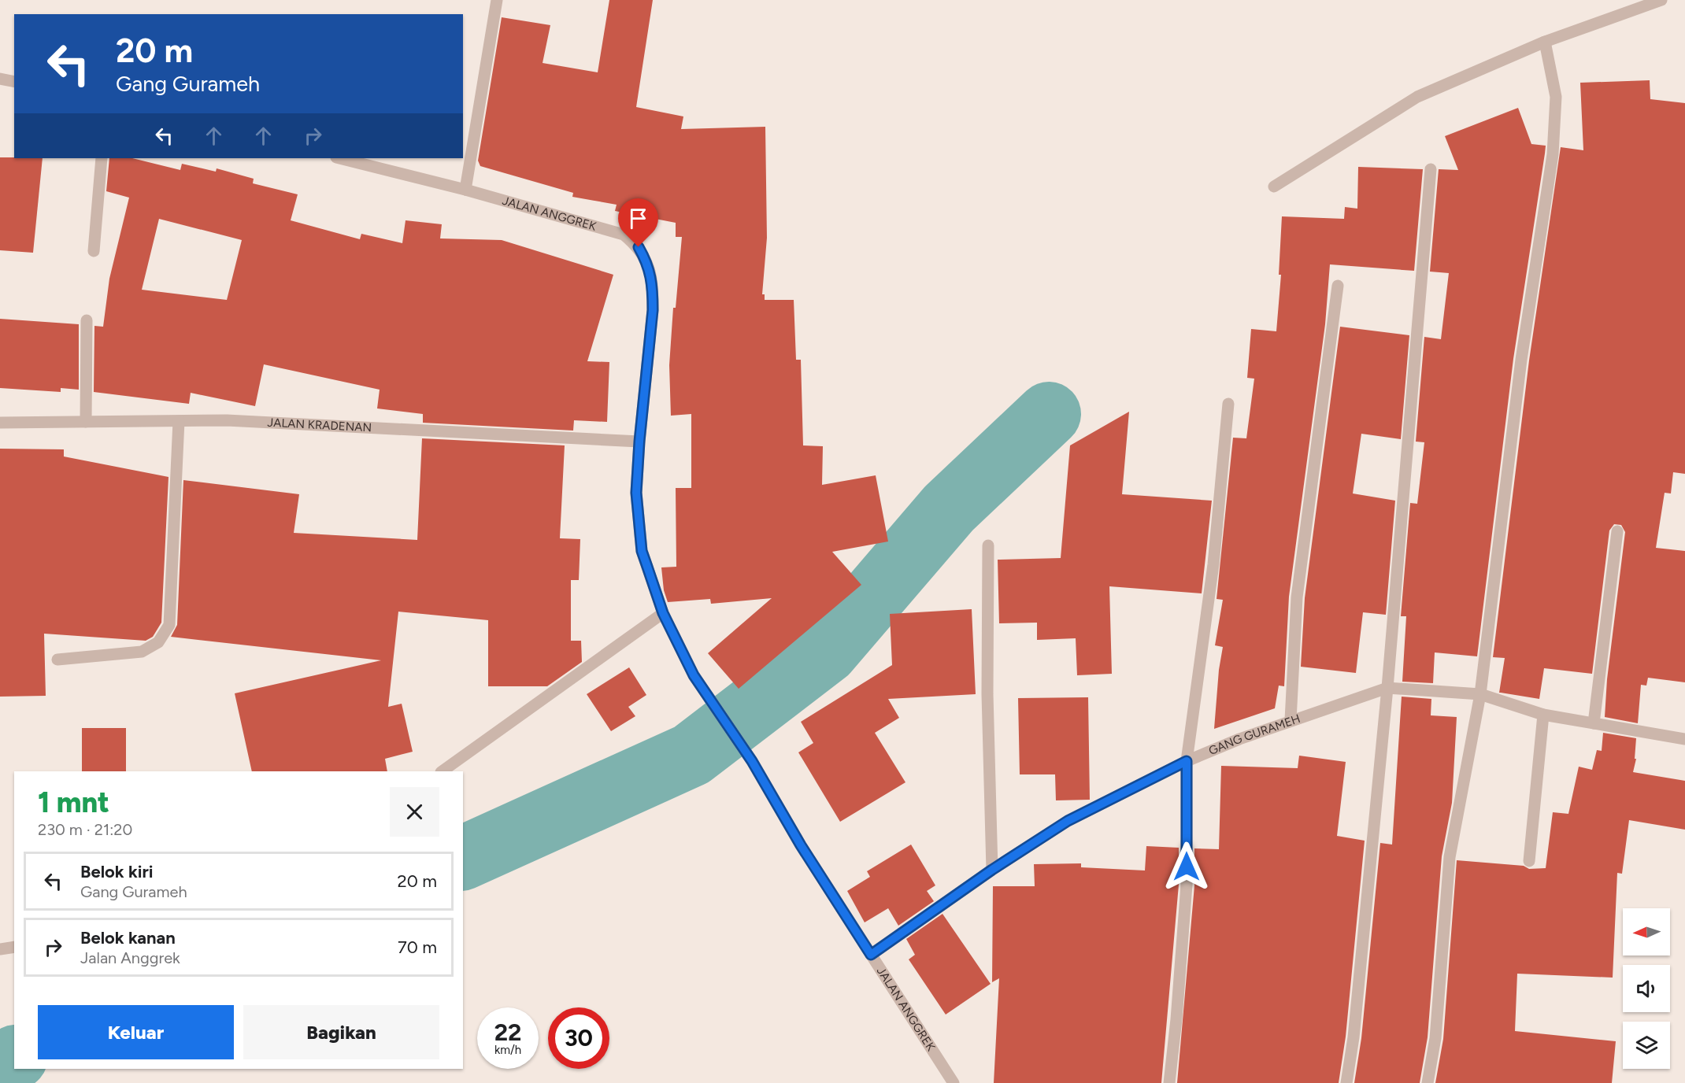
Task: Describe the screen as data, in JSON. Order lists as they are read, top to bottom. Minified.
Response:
{"streets":{"street":["JALAN ANGGREK","JALAN KRADENAN","GANG GURAMEH"]},"crossings":[["JALAN ANGGREK","JALAN KRADENAN"],["JALAN ANGGREK","GANG GURAMEH"]],"north":"left","page":{"turn":["20 m","Gang Gurameh"],"heading":["1 mnt","230 m · 21:20"],"list":[{"name":"Belok kiri","note":"Gang Gurameh","value":"20 m"},{"name":"Belok kanan","note":"Jalan Anggrek","value":"70 m"}],"buttons":["Keluar","Bagikan"],"speed":"22 km/h","limit":"30"}}
